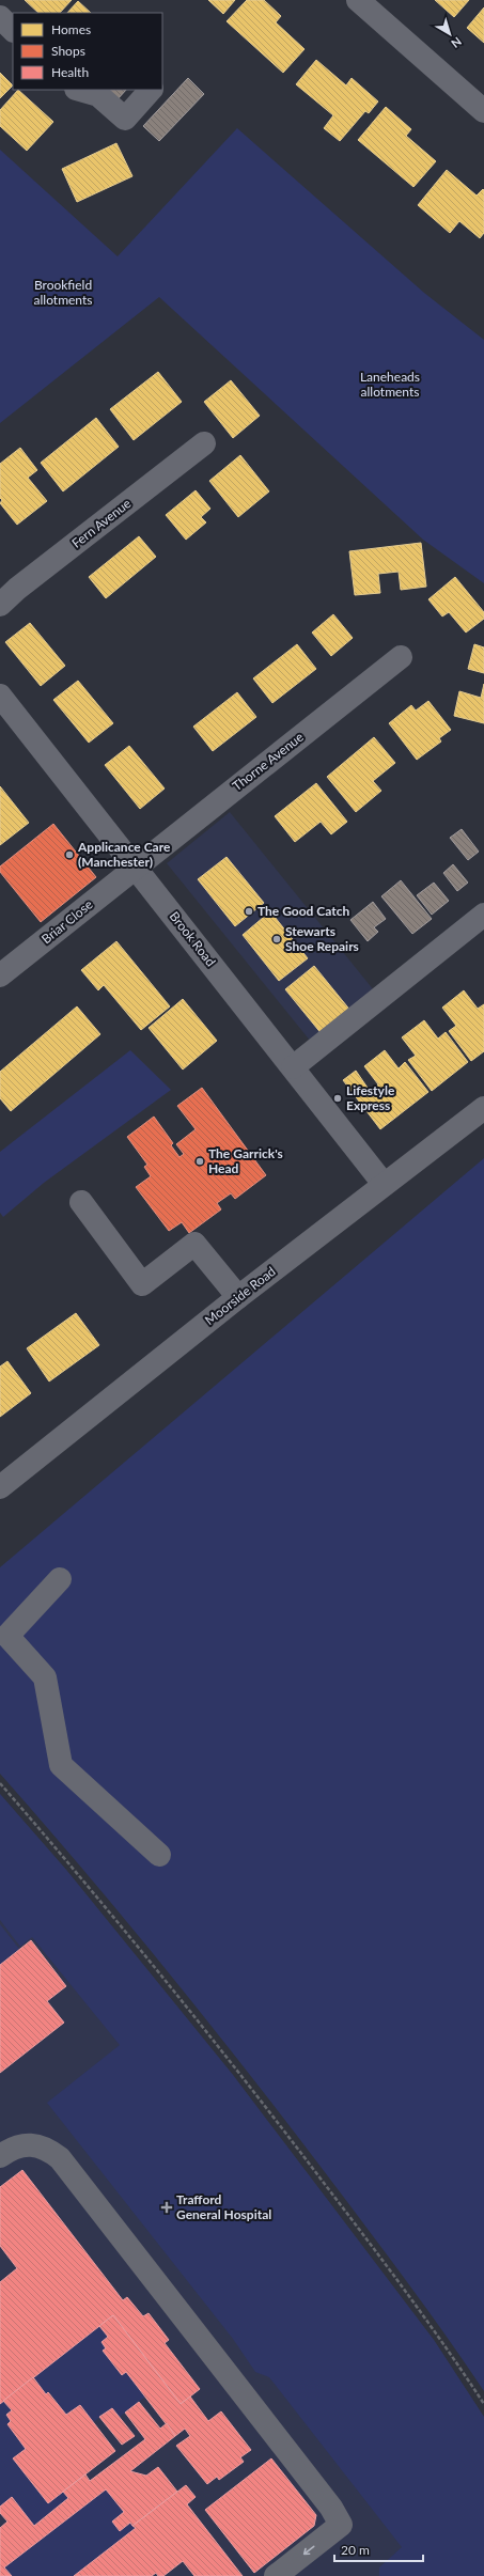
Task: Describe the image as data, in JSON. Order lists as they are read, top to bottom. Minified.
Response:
{"streets":{"street":["Fern Avenue","Thorne Avenue","Briar Close","Brook Road","Moorside Road"]},"crossings":[["Thorne Avenue","Briar Close"],["Thorne Avenue","Brook Road"],["Briar Close","Brook Road"],["Brook Road","Moorside Road"]],"parks":["Brookfield allotments","Laneheads allotments"],"places":{"other":["Applicance Care (Manchester)","The Good Catch","Stewarts Shoe Repairs","Lifestyle Express","The Garrick's Head"],"health":["Trafford General Hospital"]},"legend":["Homes","Shops","Health"],"scale_bar":"20 m","north":"bottom right"}
